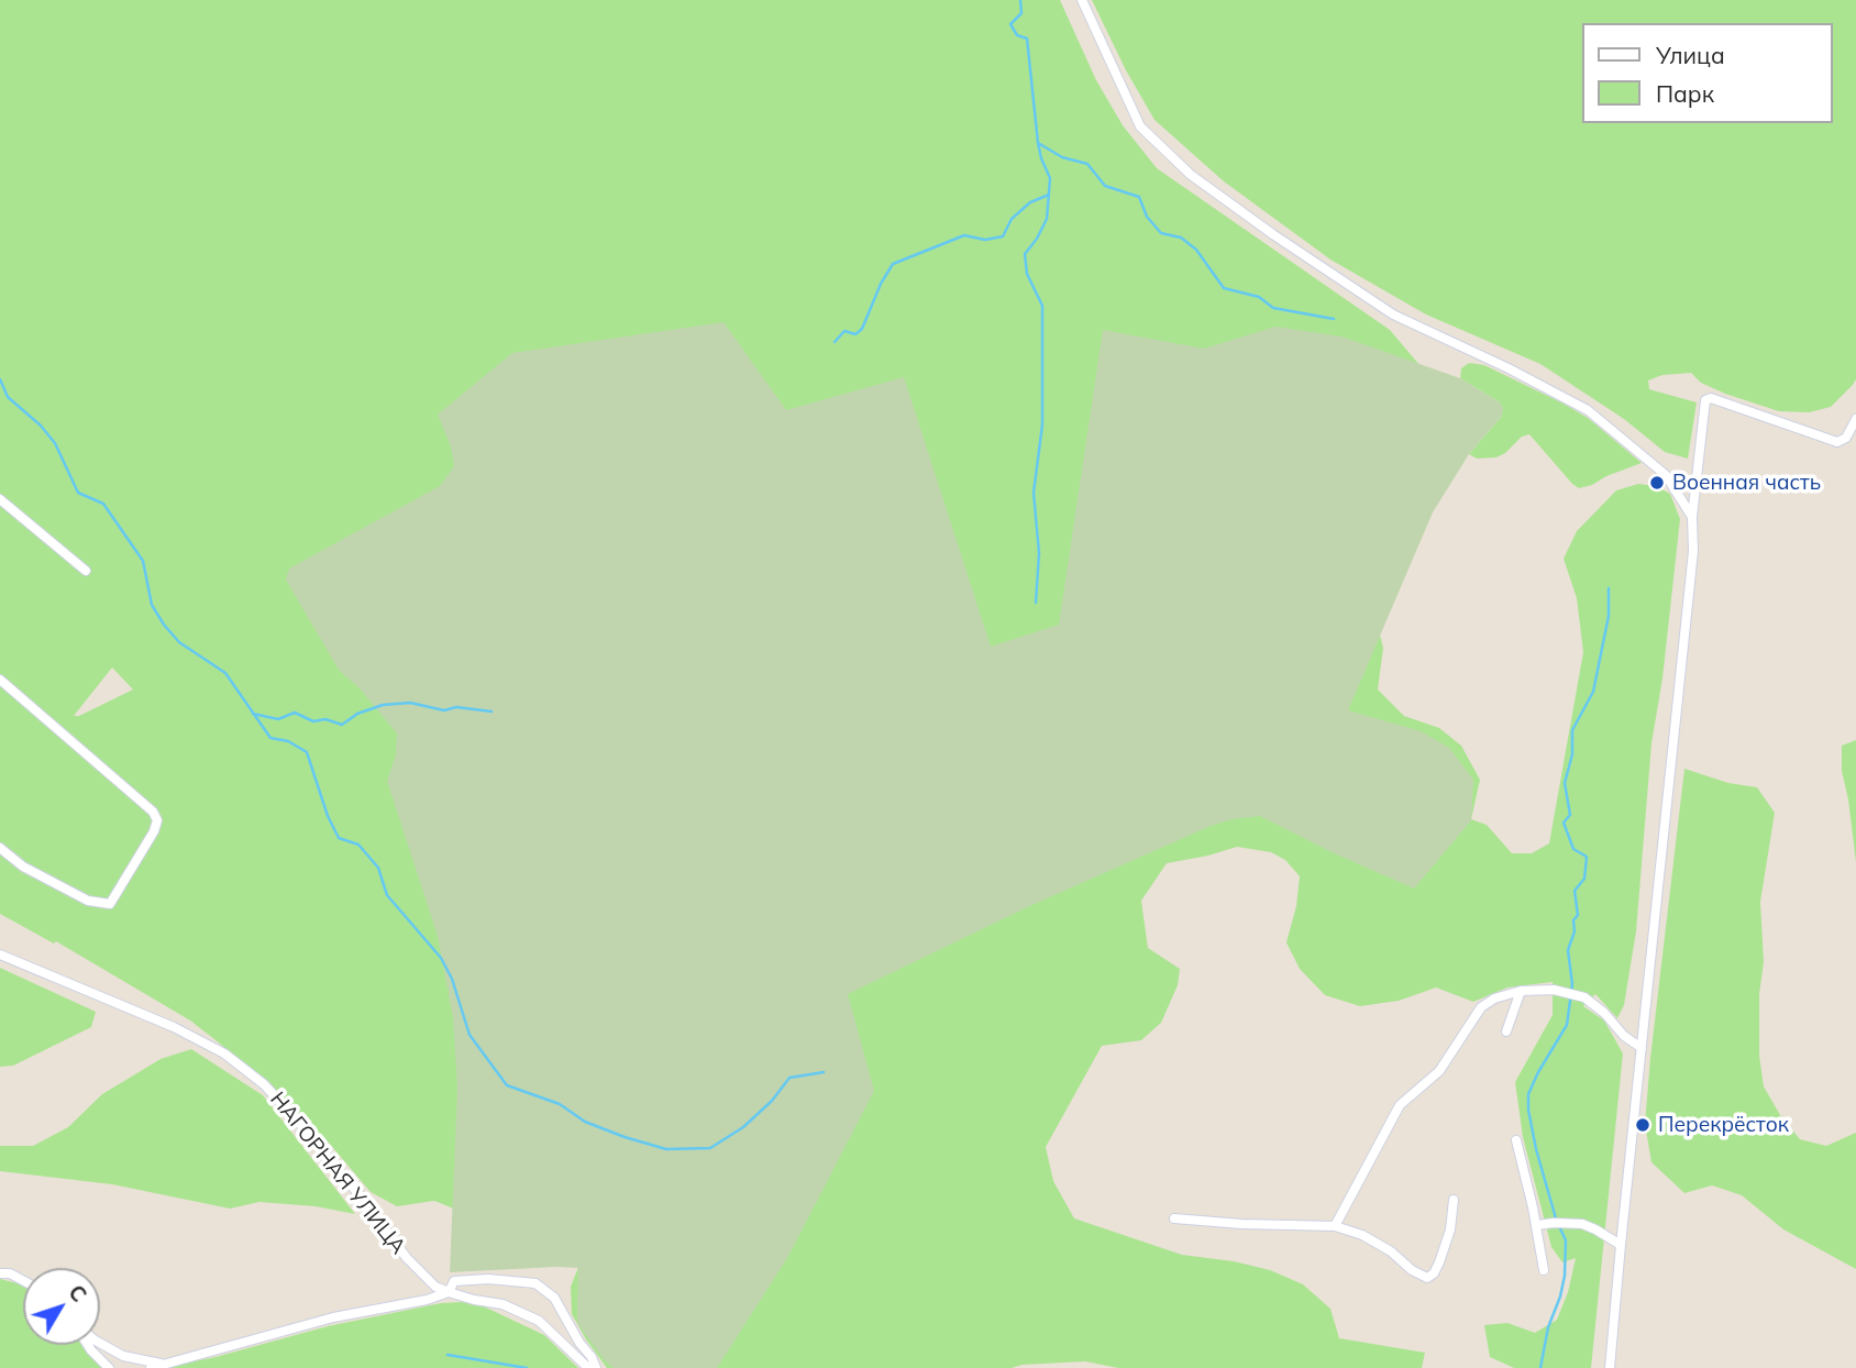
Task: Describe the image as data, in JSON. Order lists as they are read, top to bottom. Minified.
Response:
{"streets":{"street":["НАГОРНАЯ УЛИЦА"]},"places":["Военная часть","Перекрёсток"],"legend":["Улица","Парк"],"north":"top right"}
